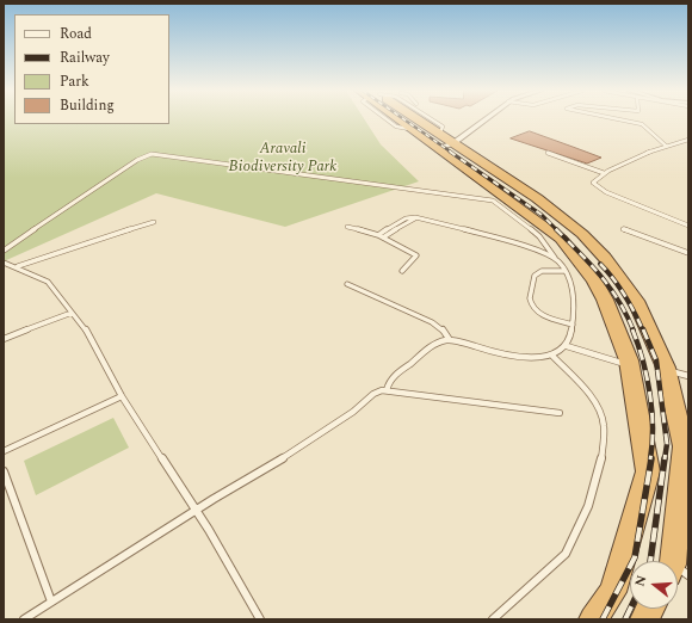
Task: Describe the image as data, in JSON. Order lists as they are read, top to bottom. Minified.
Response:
{"parks":["Aravali Biodiversity Park"],"legend":["Road","Railway","Park","Building"],"north":"left"}
